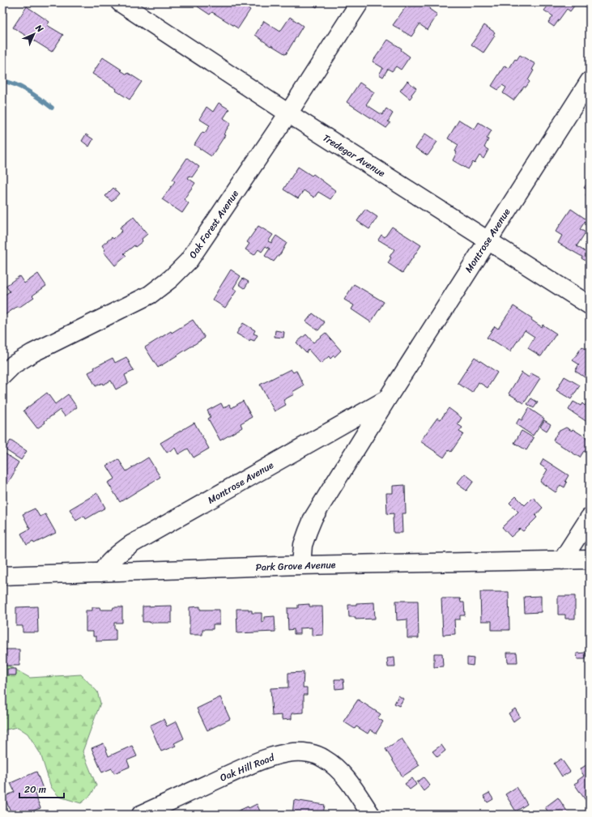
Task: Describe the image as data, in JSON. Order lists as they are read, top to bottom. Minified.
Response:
{"streets":{"street":["Tredegar Avenue","Oak Forest Avenue","Montrose Avenue","Park Grove Avenue","Oak Hill Road"]},"crossings":[["Tredegar Avenue","Oak Forest Avenue"],["Tredegar Avenue","Montrose Avenue"],["Montrose Avenue","Park Grove Avenue"]],"scale_bar":"20 m","north":"top right"}
